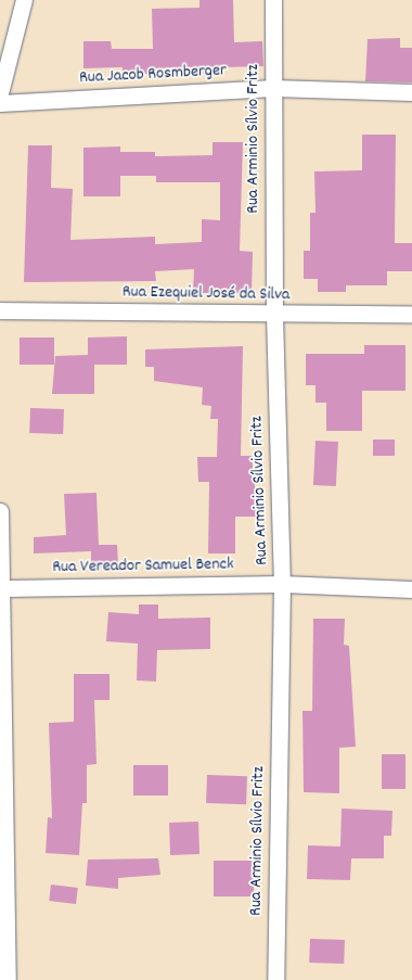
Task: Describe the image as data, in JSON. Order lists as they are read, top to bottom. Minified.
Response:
{"streets":{"street":["Rua Jacob Rosmberger","Rua Arminio Sílvio Fritz","Rua Ezequiel José da Silva","Rua Vereador Samuel Benck"]},"crossings":[["Rua Jacob Rosmberger","Rua Arminio Sílvio Fritz"],["Rua Arminio Sílvio Fritz","Rua Ezequiel José da Silva"],["Rua Arminio Sílvio Fritz","Rua Vereador Samuel Benck"]]}
